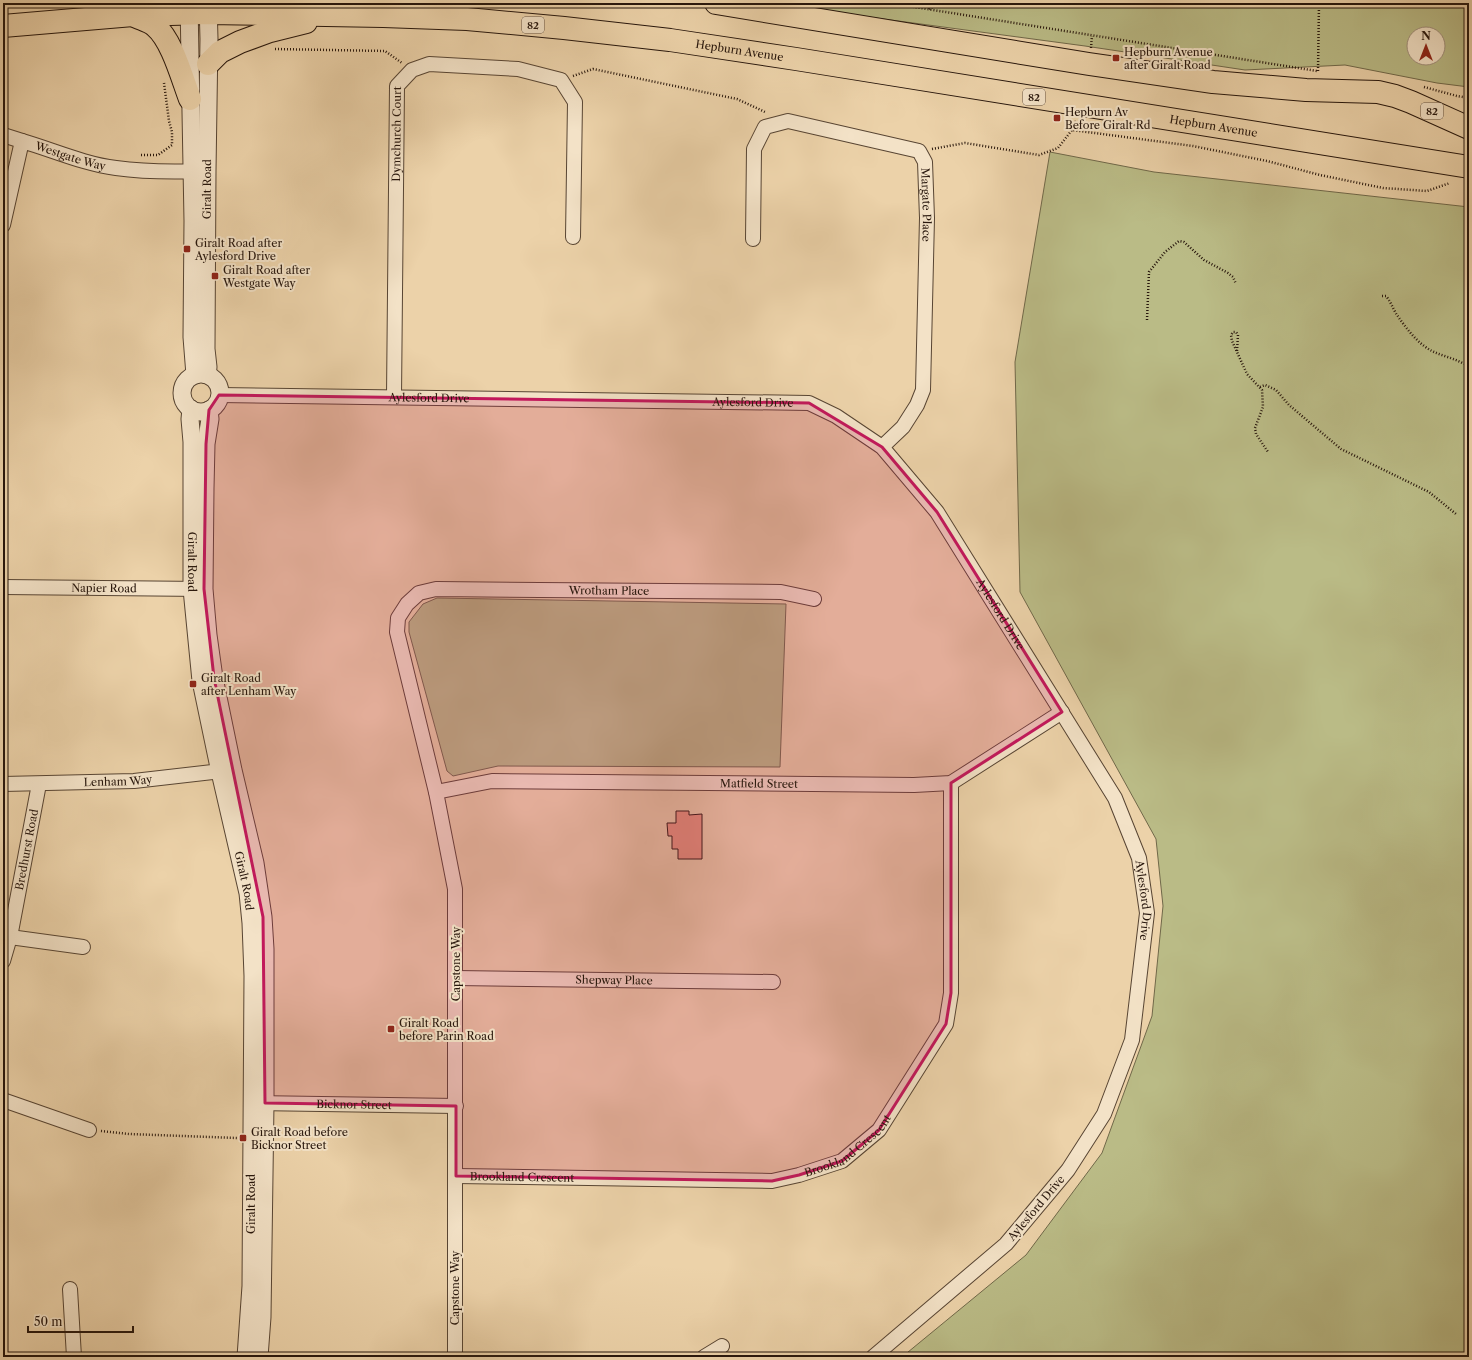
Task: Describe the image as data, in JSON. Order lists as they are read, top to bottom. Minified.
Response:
{"streets":{"main road":["82","Hepburn Avenue"],"street":["Dymchurch Court","Westgate Way","Giralt Road","Margate Place","Aylesford Drive","Napier Road","Wrotham Place","Lenham Way","Matfield Street","Bredhurst Road","Capstone Way","Shepway Place","Bicknor Street","Brookland Crescent"]},"crossings":[["Hepburn Avenue","Giralt Road"],["Dymchurch Court","Aylesford Drive"],["Westgate Way","Giralt Road"],["Giralt Road","Aylesford Drive"],["Giralt Road","Napier Road"],["Giralt Road","Lenham Way"],["Giralt Road","Bicknor Street"],["Margate Place","Aylesford Drive"],["Aylesford Drive","Matfield Street"],["Wrotham Place","Capstone Way"],["Lenham Way","Bredhurst Road"],["Matfield Street","Capstone Way"],["Matfield Street","Brookland Crescent"],["Capstone Way","Shepway Place"],["Capstone Way","Bicknor Street"],["Capstone Way","Brookland Crescent"]],"places":{"transit":["Hepburn Avenue after Giralt Road","Hepburn Av Before Giralt Rd","Giralt Road after Aylesford Drive","Giralt Road after Westgate Way","Giralt Road after Lenham Way","Giralt Road before Parin Road","Giralt Road before Bicknor Street"]},"scale_bar":"50 m","north":"top"}
